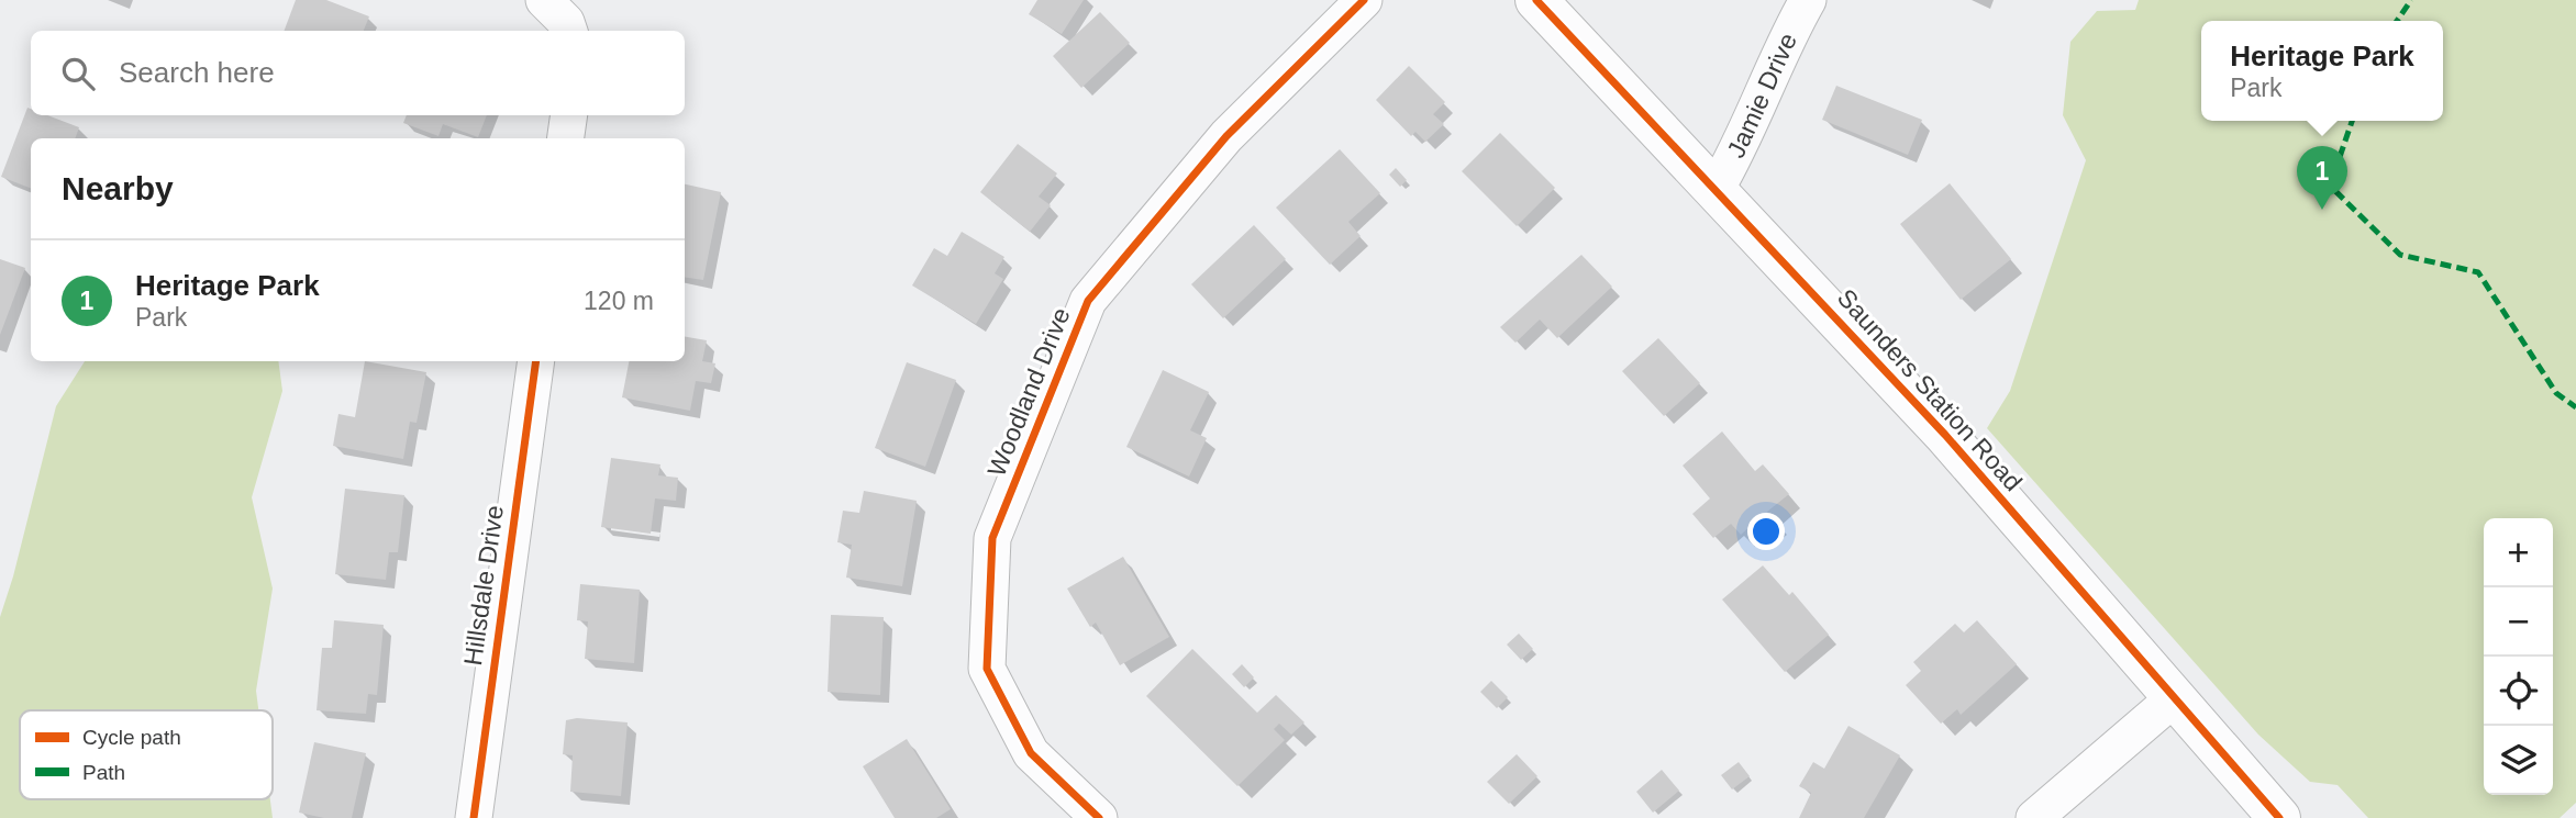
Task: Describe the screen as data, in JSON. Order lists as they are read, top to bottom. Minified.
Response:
{"streets":{"street":["Jamie Drive","Saunders Station Road","Woodland Drive","Hillsdale Drive"]},"crossings":[["Jamie Drive","Saunders Station Road"]],"legend":["Cycle path","Path"],"page":{"popup":["Heritage Park","Park"],"search":"Search here","heading":"Nearby","pins":"1","list":[{"mark":"1","name":"Heritage Park","note":"Park","value":"120 m"}],"map_buttons":["+","−"]}}
